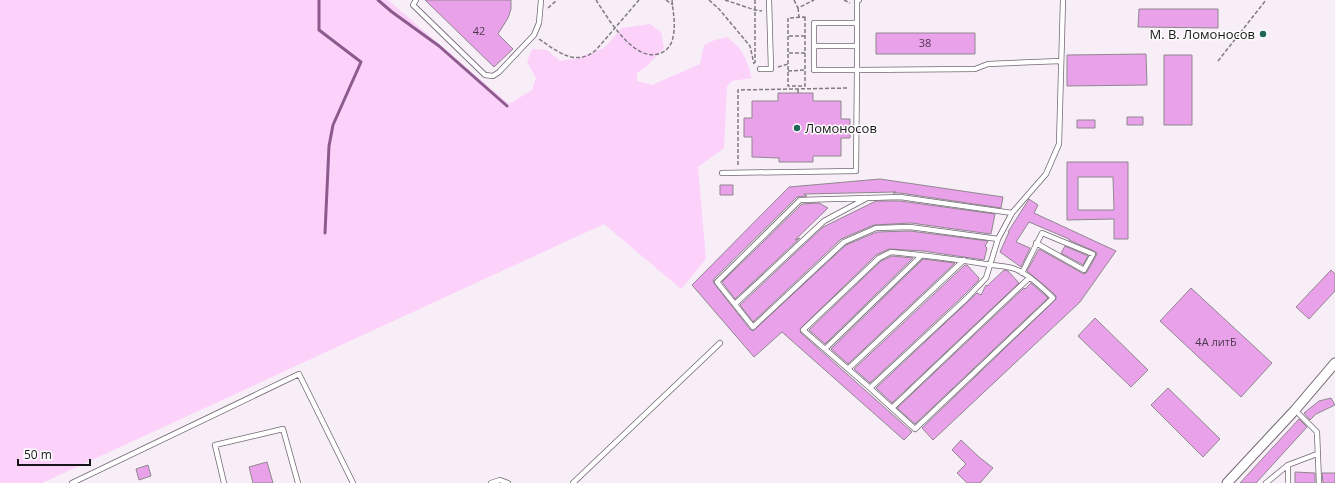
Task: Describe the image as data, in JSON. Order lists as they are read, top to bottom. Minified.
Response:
{"places":["М. В. Ломоносов","Ломоносов"],"house_numbers":["42","38","4А литБ"],"scale_bar":"50 m"}
